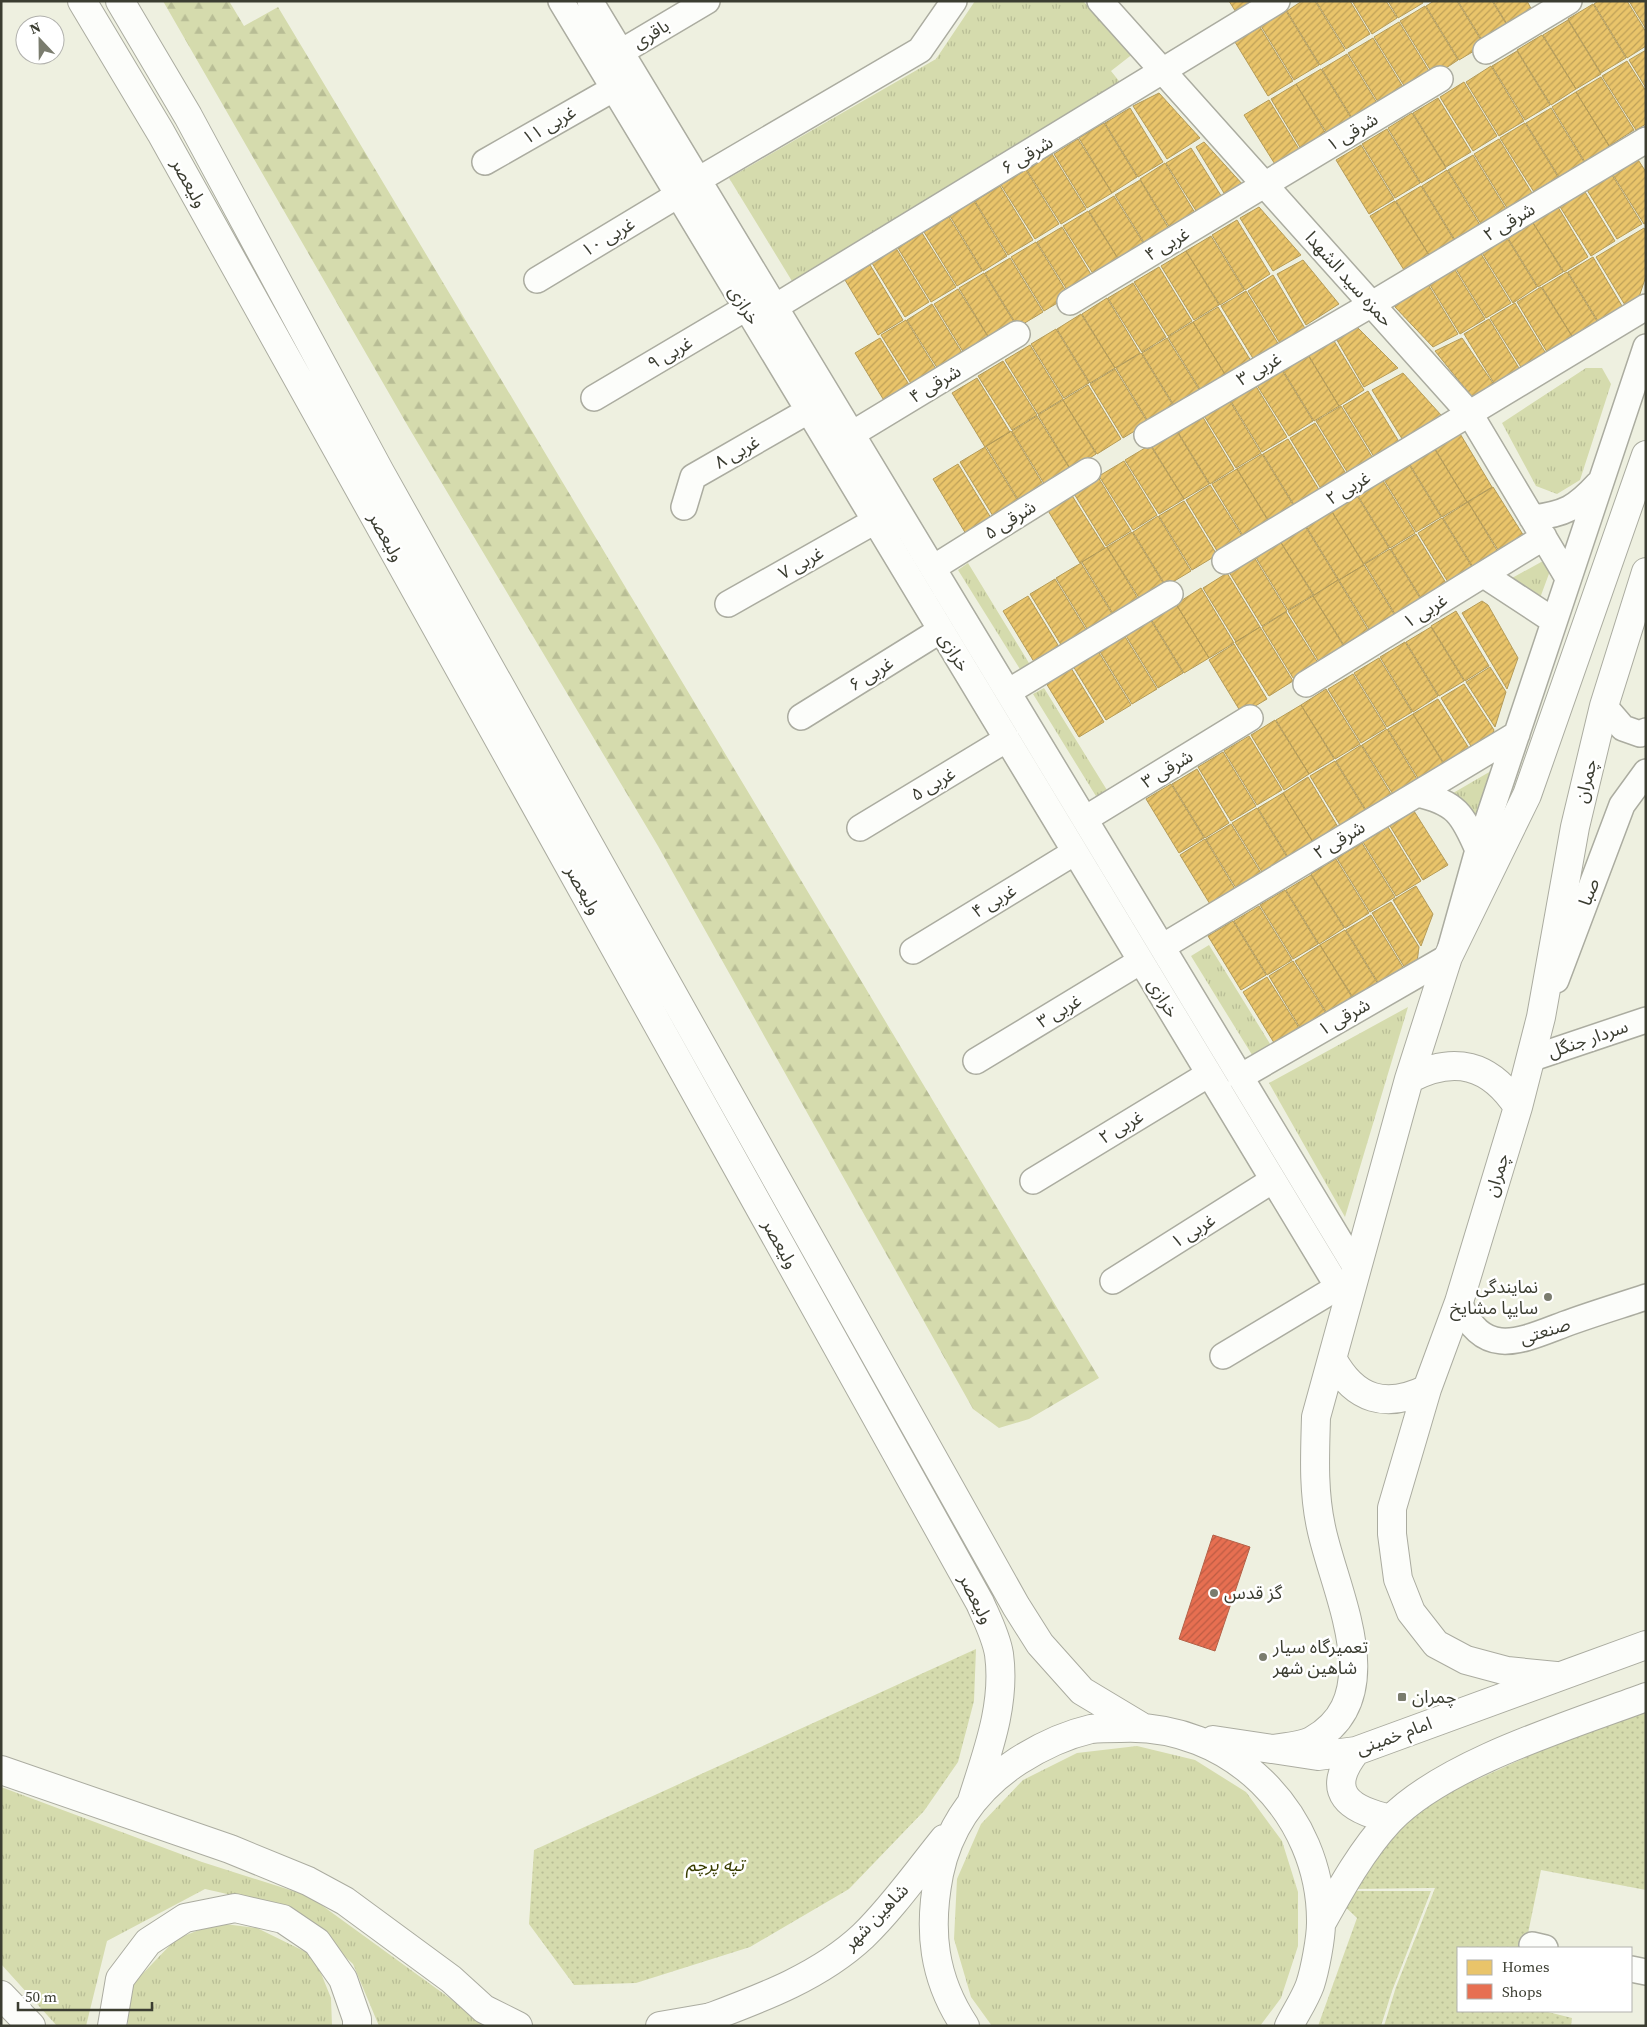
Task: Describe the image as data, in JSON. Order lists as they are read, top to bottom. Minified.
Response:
{"streets":{"main road":["ولیعصر","چمران","امام خمینی","شاهین شهر"],"street":["باقری","۱۱ غربی","۱ شرقی","۶ شرقی","۲ شرقی","۱۰ غربی","۴ غربی","حمزه سید الشهدا","خرازی","۹ غربی","۳ غربی","۴ شرقی","۸ غربی","۲ غربی","۵ شرقی","۷ غربی","۱ غربی","۶ غربی","۳ شرقی","۵ غربی","صبا","سردار جنگل","صنعتی"]},"crossings":[["باقری","خرازی"],["۱۱ غربی","خرازی"],["۱ شرقی","۴ غربی"],["۱ شرقی","حمزه سید الشهدا"],["۱ شرقی","خرازی"],["۶ شرقی","حمزه سید الشهدا"],["۶ شرقی","خرازی"],["ولیعصر","شاهین شهر"],["۲ شرقی","حمزه سید الشهدا"],["۲ شرقی","خرازی"],["۲ شرقی","۳ غربی"],["۱۰ غربی","خرازی"],["۴ غربی","حمزه سید الشهدا"],["۴ غربی","خرازی"],["حمزه سید الشهدا","۳ غربی"],["حمزه سید الشهدا","۲ غربی"],["حمزه سید الشهدا","۱ غربی"],["خرازی","۹ غربی"],["خرازی","۳ غربی"],["خرازی","۴ شرقی"],["خرازی","۸ غربی"],["خرازی","۲ غربی"],["خرازی","۵ شرقی"],["خرازی","۷ غربی"],["خرازی","۱ غربی"],["خرازی","۶ غربی"],["خرازی","۳ شرقی"],["خرازی","۵ غربی"],["چمران","صبا"],["چمران","سردار جنگل"],["چمران","صنعتی"],["چمران","امام خمینی"]],"parks":["تپه پرچم"],"places":{"other":["نمایندگی سایپا مشایخ","گز قدس","تعمیرگاه سیار شاهین شهر"],"transit":["چمران"]},"legend":["Homes","Shops"],"scale_bar":"50 m","north":"top"}
